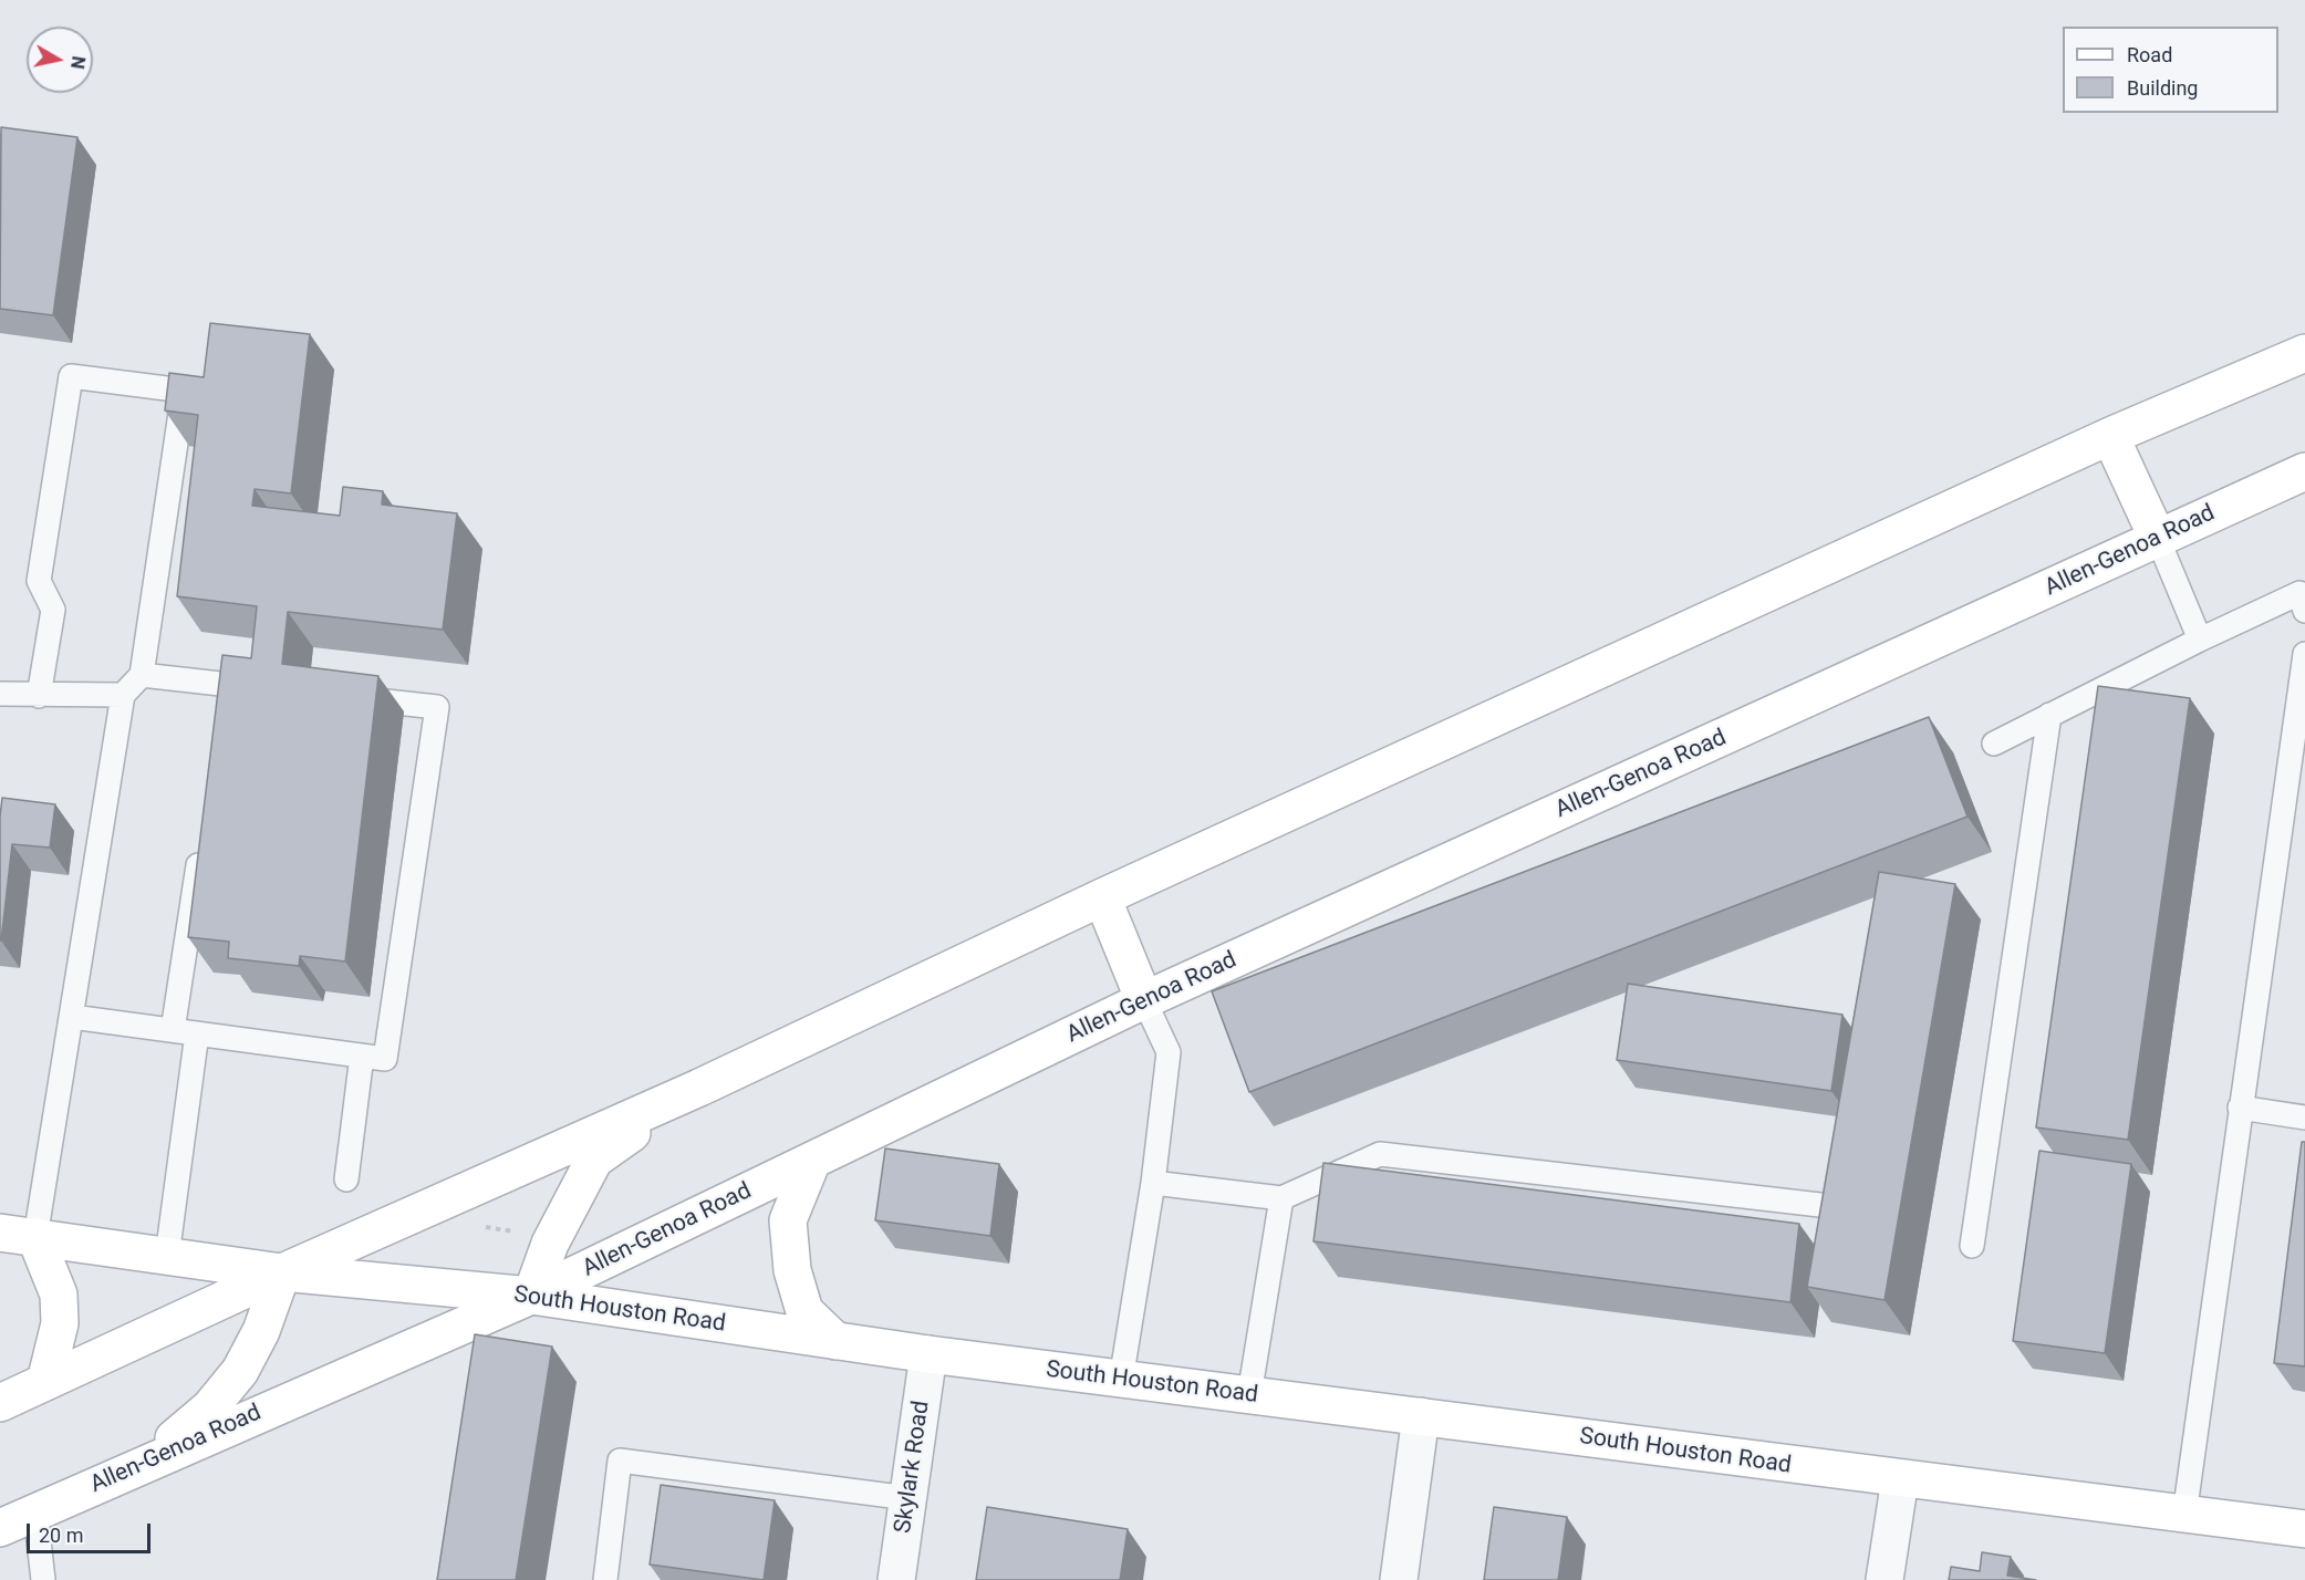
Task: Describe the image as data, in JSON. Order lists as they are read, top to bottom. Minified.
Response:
{"streets":{"main road":["Allen-Genoa Road","South Houston Road"],"street":["Skylark Road"]},"crossings":[["Allen-Genoa Road","South Houston Road"],["South Houston Road","Skylark Road"]],"legend":["Road","Building"],"scale_bar":"20 m","north":"right"}
